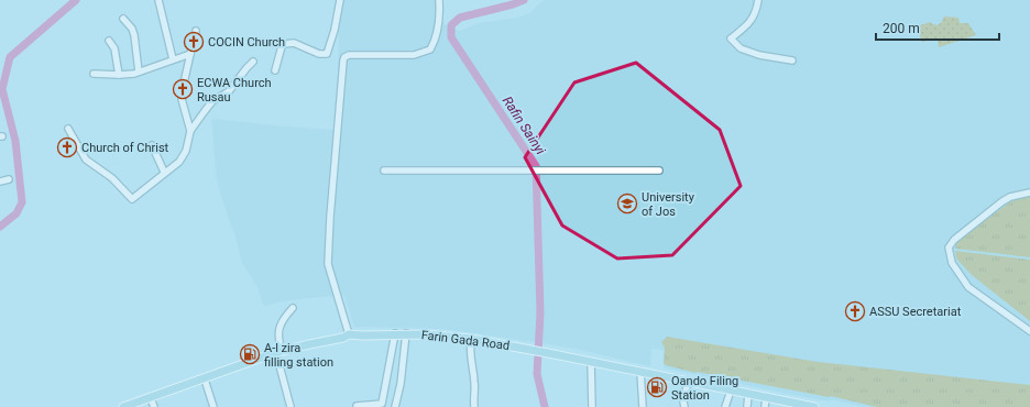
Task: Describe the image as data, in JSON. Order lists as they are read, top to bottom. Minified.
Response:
{"streets":{"main road":["Farin Gada Road"]},"water":["Rafin Sainyi"],"places":{"church":["COCIN Church","ECWA Church Rusau","Church of Christ","ASSU Secretariat"],"school or university":["University of Jos"],"fuel station":["A-l zira filling station","Oando Filing Station"]},"scale_bar":"200 m"}
